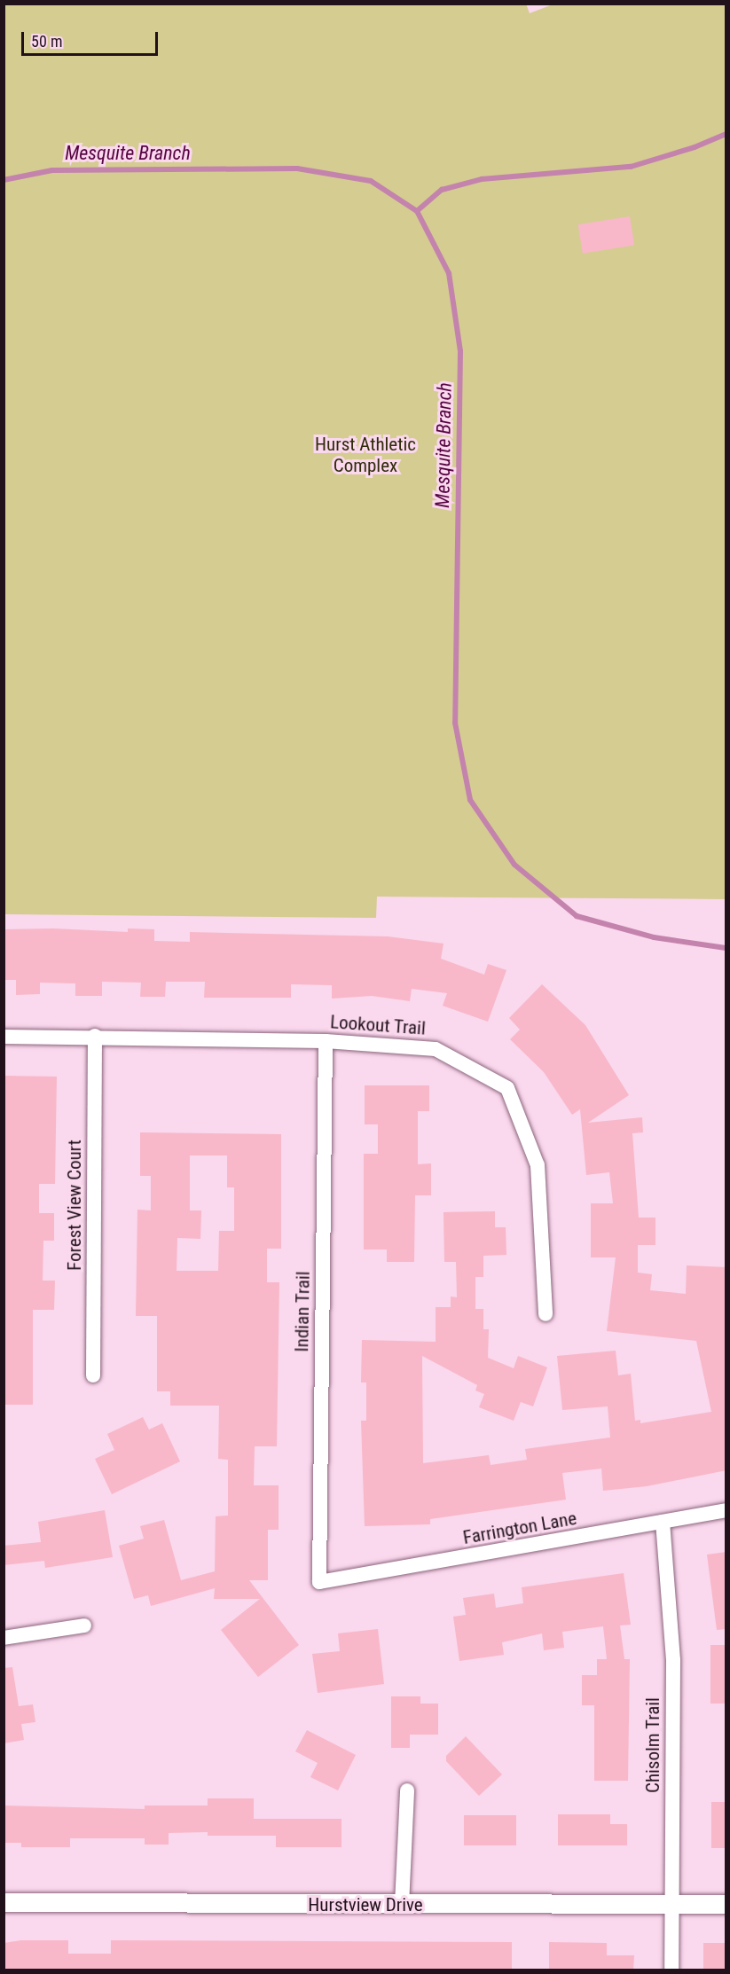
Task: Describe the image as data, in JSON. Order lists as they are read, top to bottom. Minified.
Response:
{"streets":{"street":["Lookout Trail","Forest View Court","Indian Trail","Farrington Lane","Chisolm Trail","Hurstview Drive"]},"crossings":[["Lookout Trail","Forest View Court"],["Lookout Trail","Indian Trail"],["Indian Trail","Farrington Lane"],["Farrington Lane","Chisolm Trail"],["Chisolm Trail","Hurstview Drive"]],"water":["Mesquite Branch"],"parks":["Hurst Athletic Complex"],"scale_bar":"50 m"}
